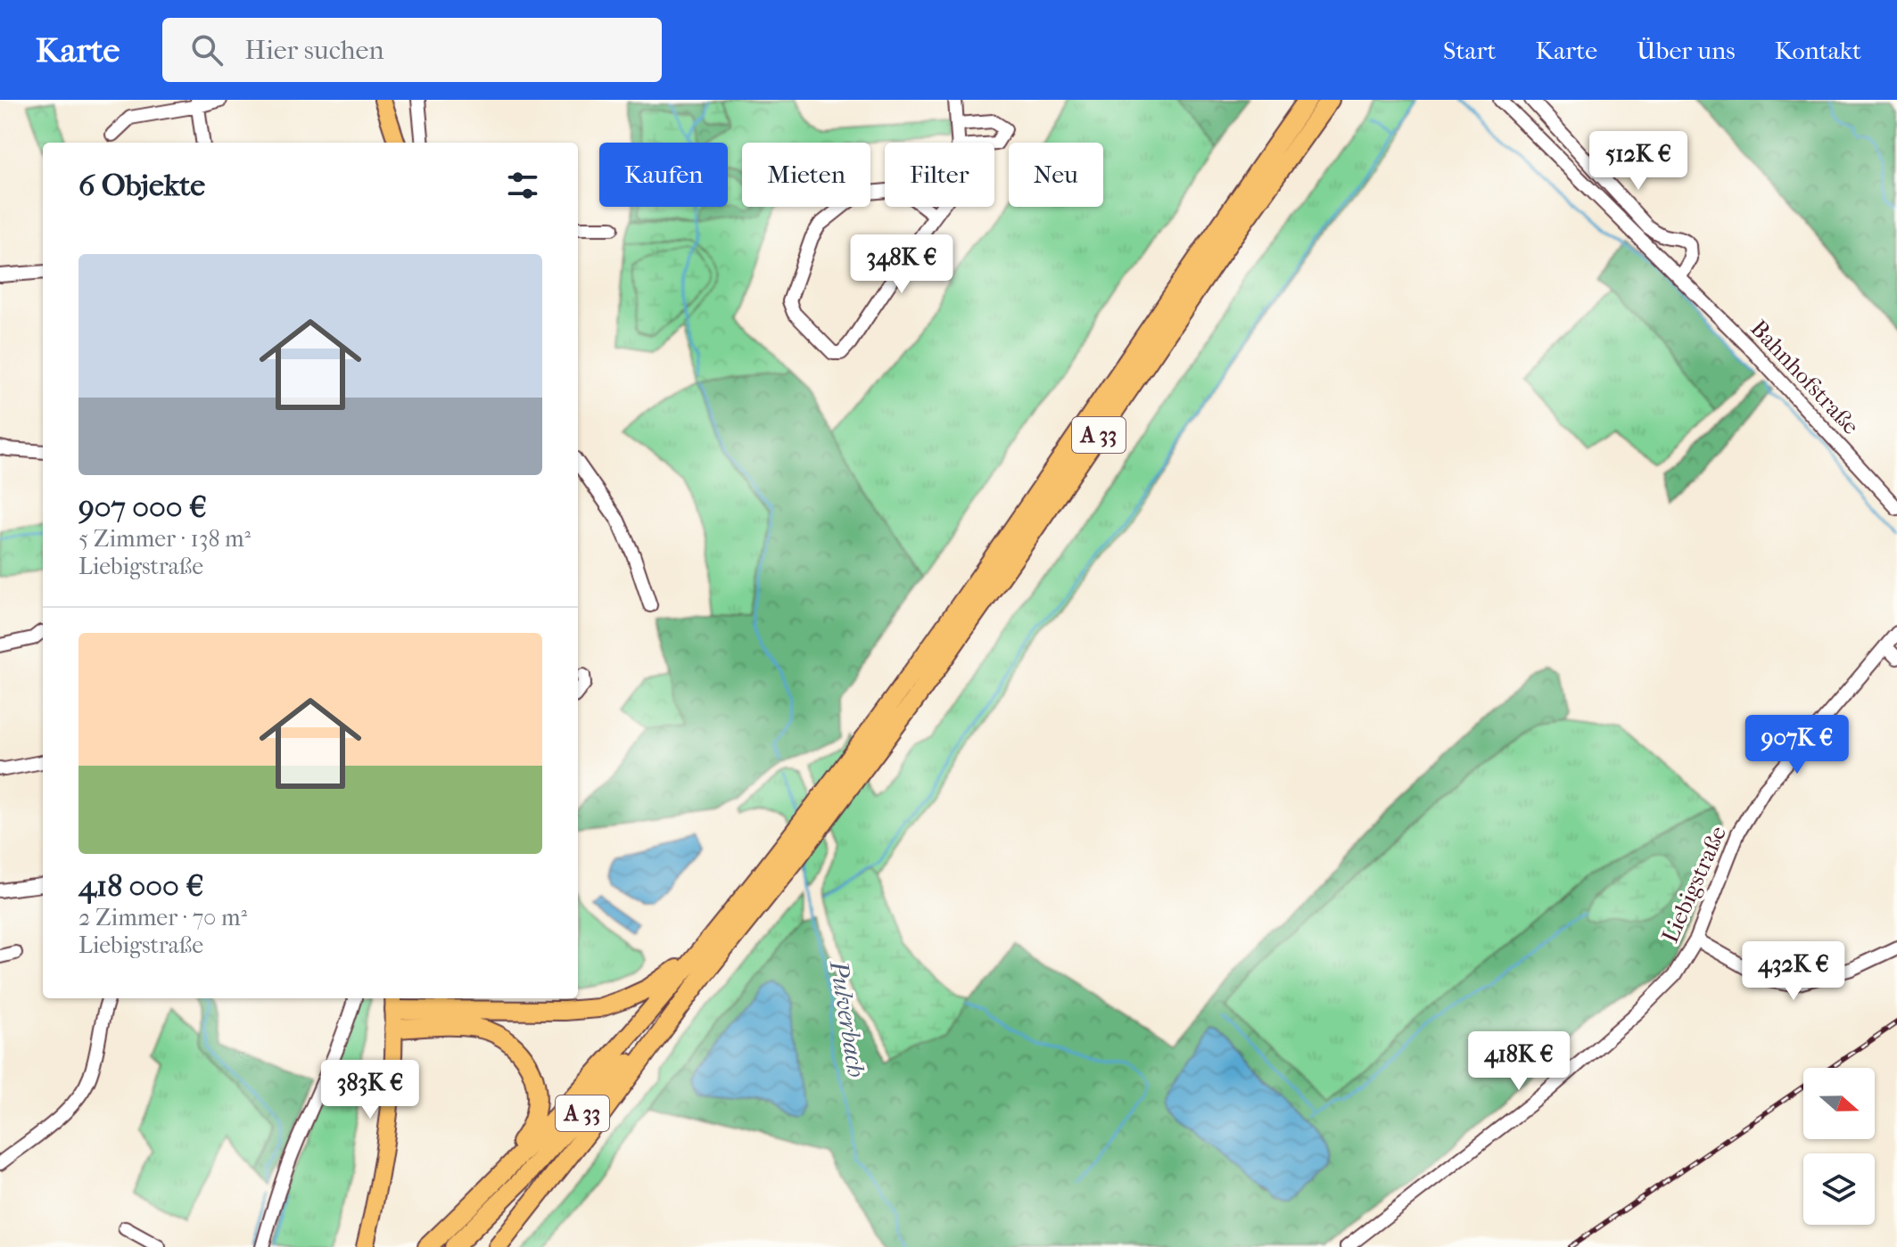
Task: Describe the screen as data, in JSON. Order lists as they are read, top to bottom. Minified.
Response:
{"streets":{"highway":["A 33"],"street":["Bahnhofstraße","Liebigstraße"]},"water":["Pulverbach"],"north":"right","page":{"header":"Karte","search":"Hier suchen","nav":["Start","Karte","Über uns","Kontakt"],"price":["512K €","348K €","907K €","432K €","418K €","383K €"],"chip":["Kaufen","Mieten","Filter","Neu"],"heading":"6 Objekte","list":[{"name":"907 000 €","note":"5 Zimmer · 138 m² · Liebigstraße"},{"name":"418 000 €","note":"2 Zimmer · 70 m² · Liebigstraße"}]}}
